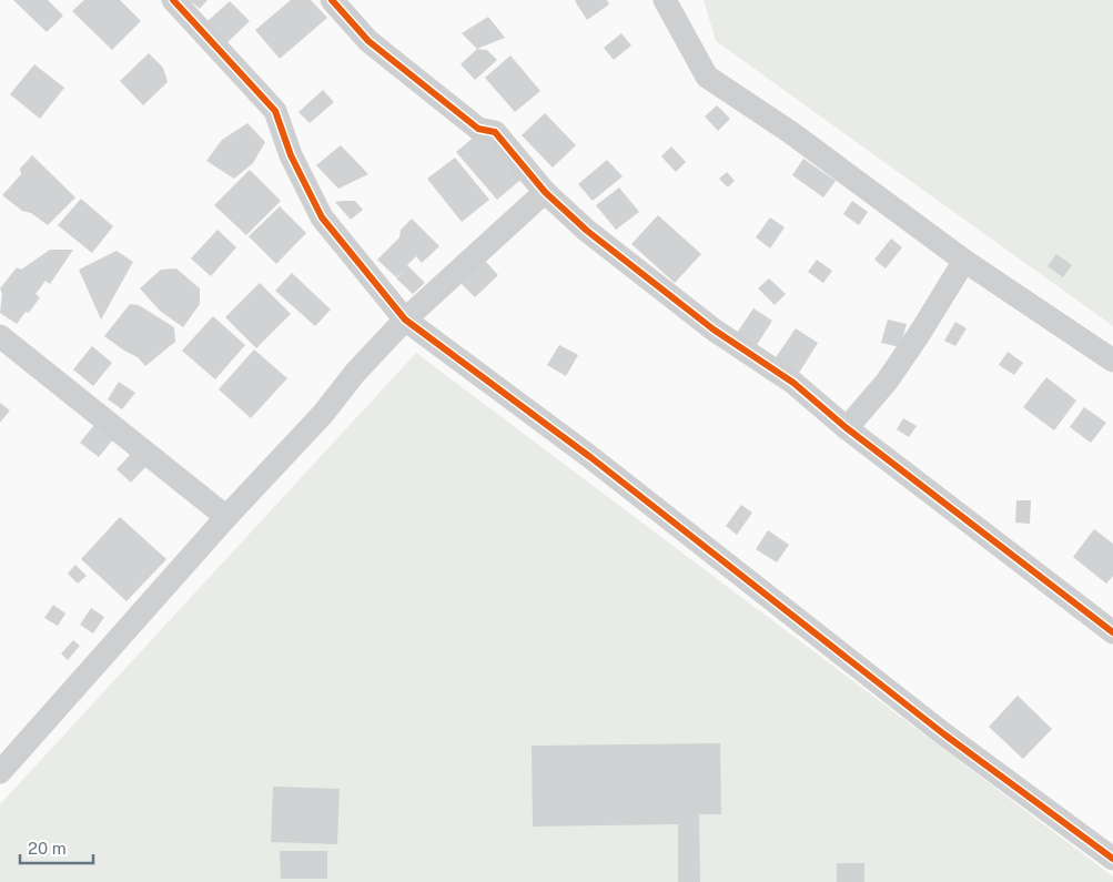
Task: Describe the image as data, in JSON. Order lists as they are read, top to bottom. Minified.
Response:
{"scale_bar":"20 m"}
